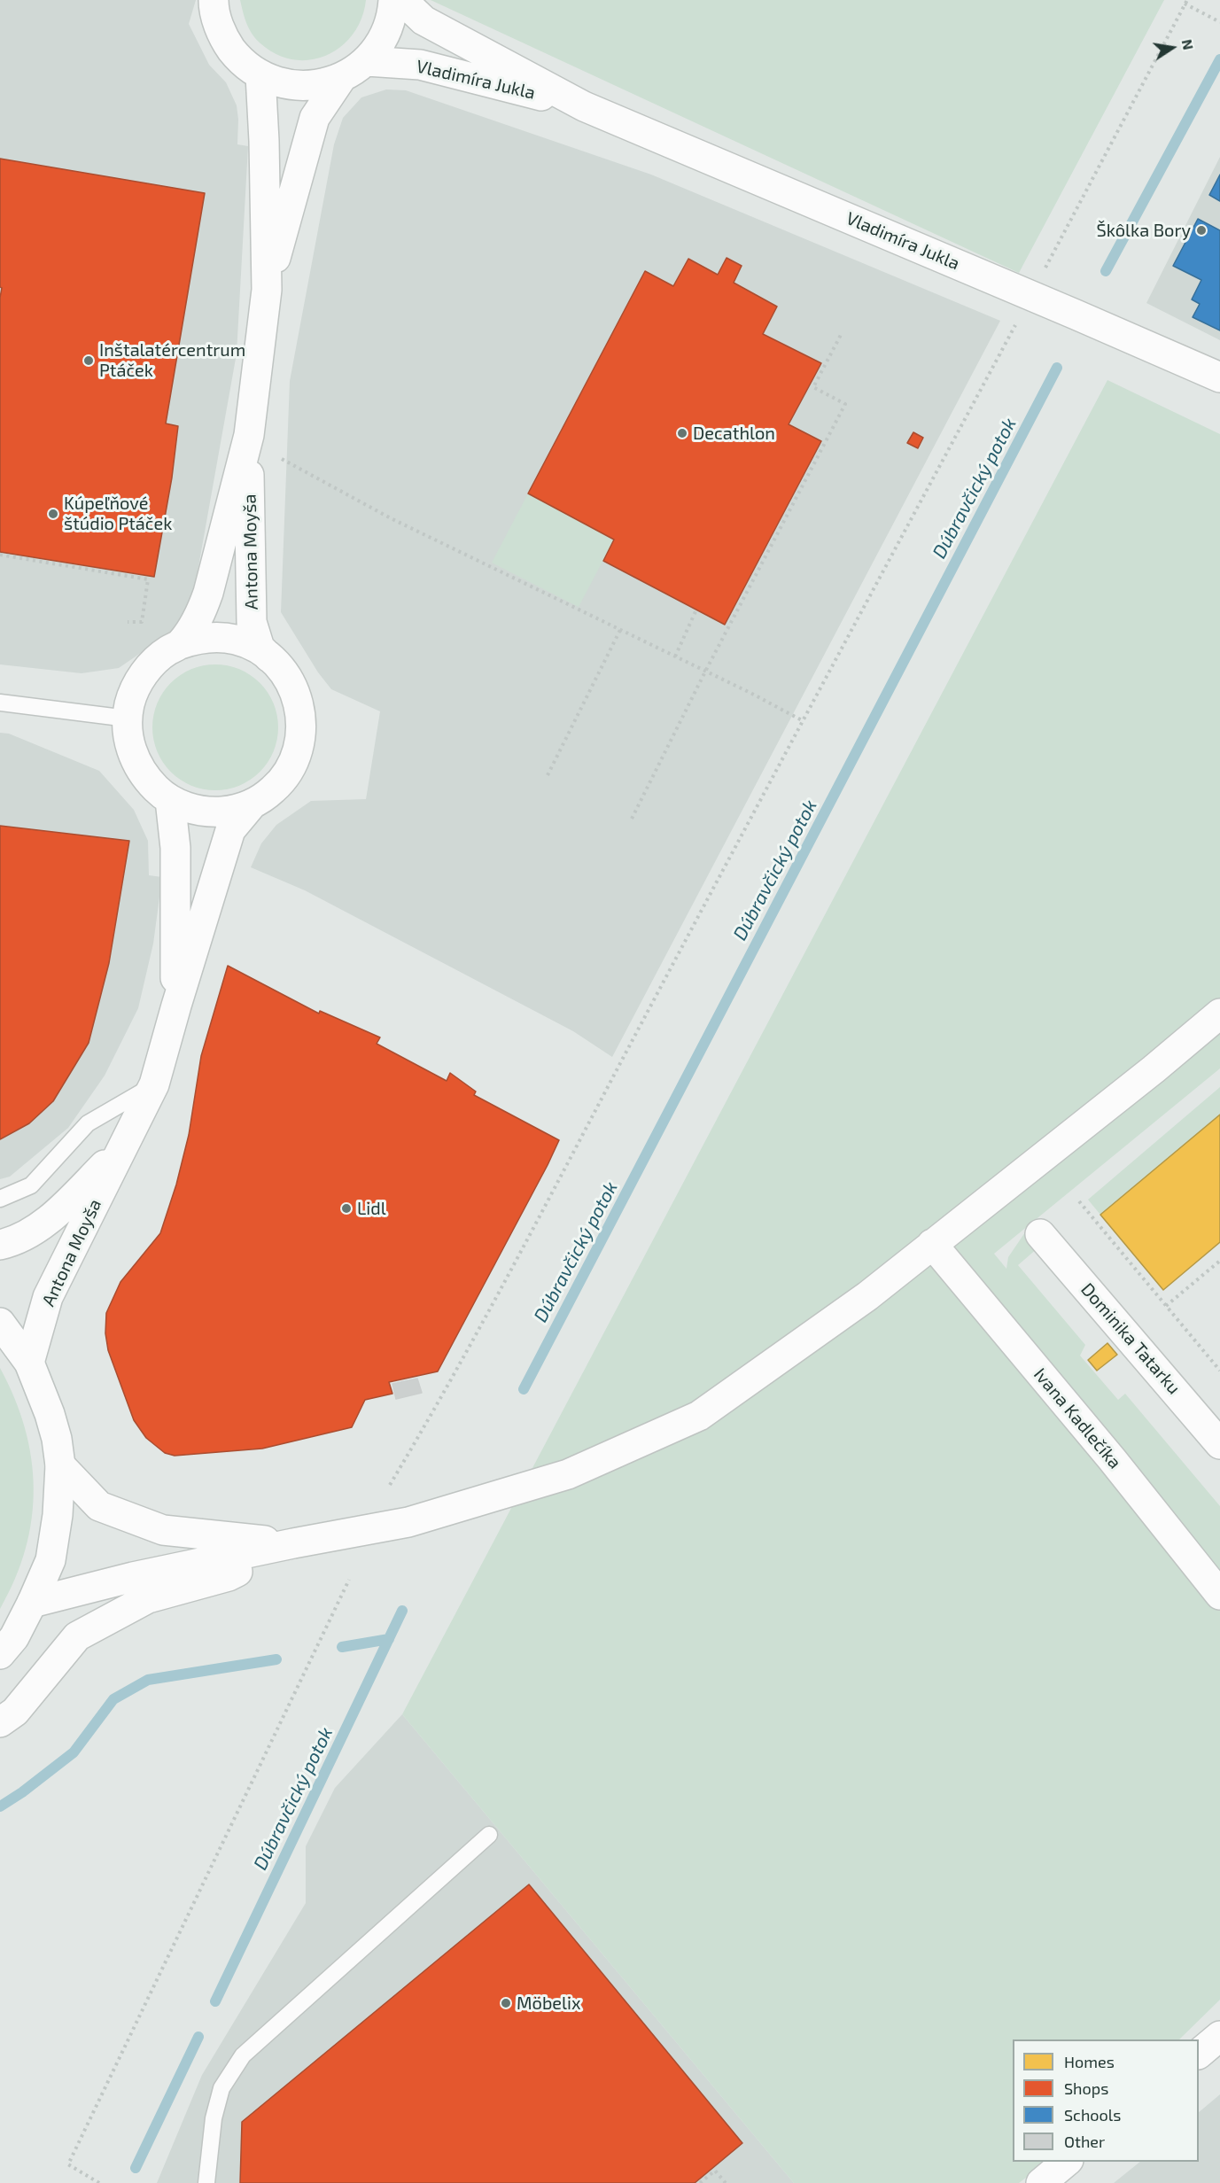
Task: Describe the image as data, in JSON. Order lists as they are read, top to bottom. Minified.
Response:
{"streets":{"street":["Vladimíra Jukla","Antona Moyša","Dominika Tatarku","Ivana Kadlečíka"]},"water":["Dúbravčický potok"],"places":["Škôlka Bory","Inštalatércentrum Ptáček","Decathlon","Kúpeľňové štúdio Ptáček","Lidl","Möbelix"],"legend":["Homes","Shops","Schools","Other"],"north":"right"}
